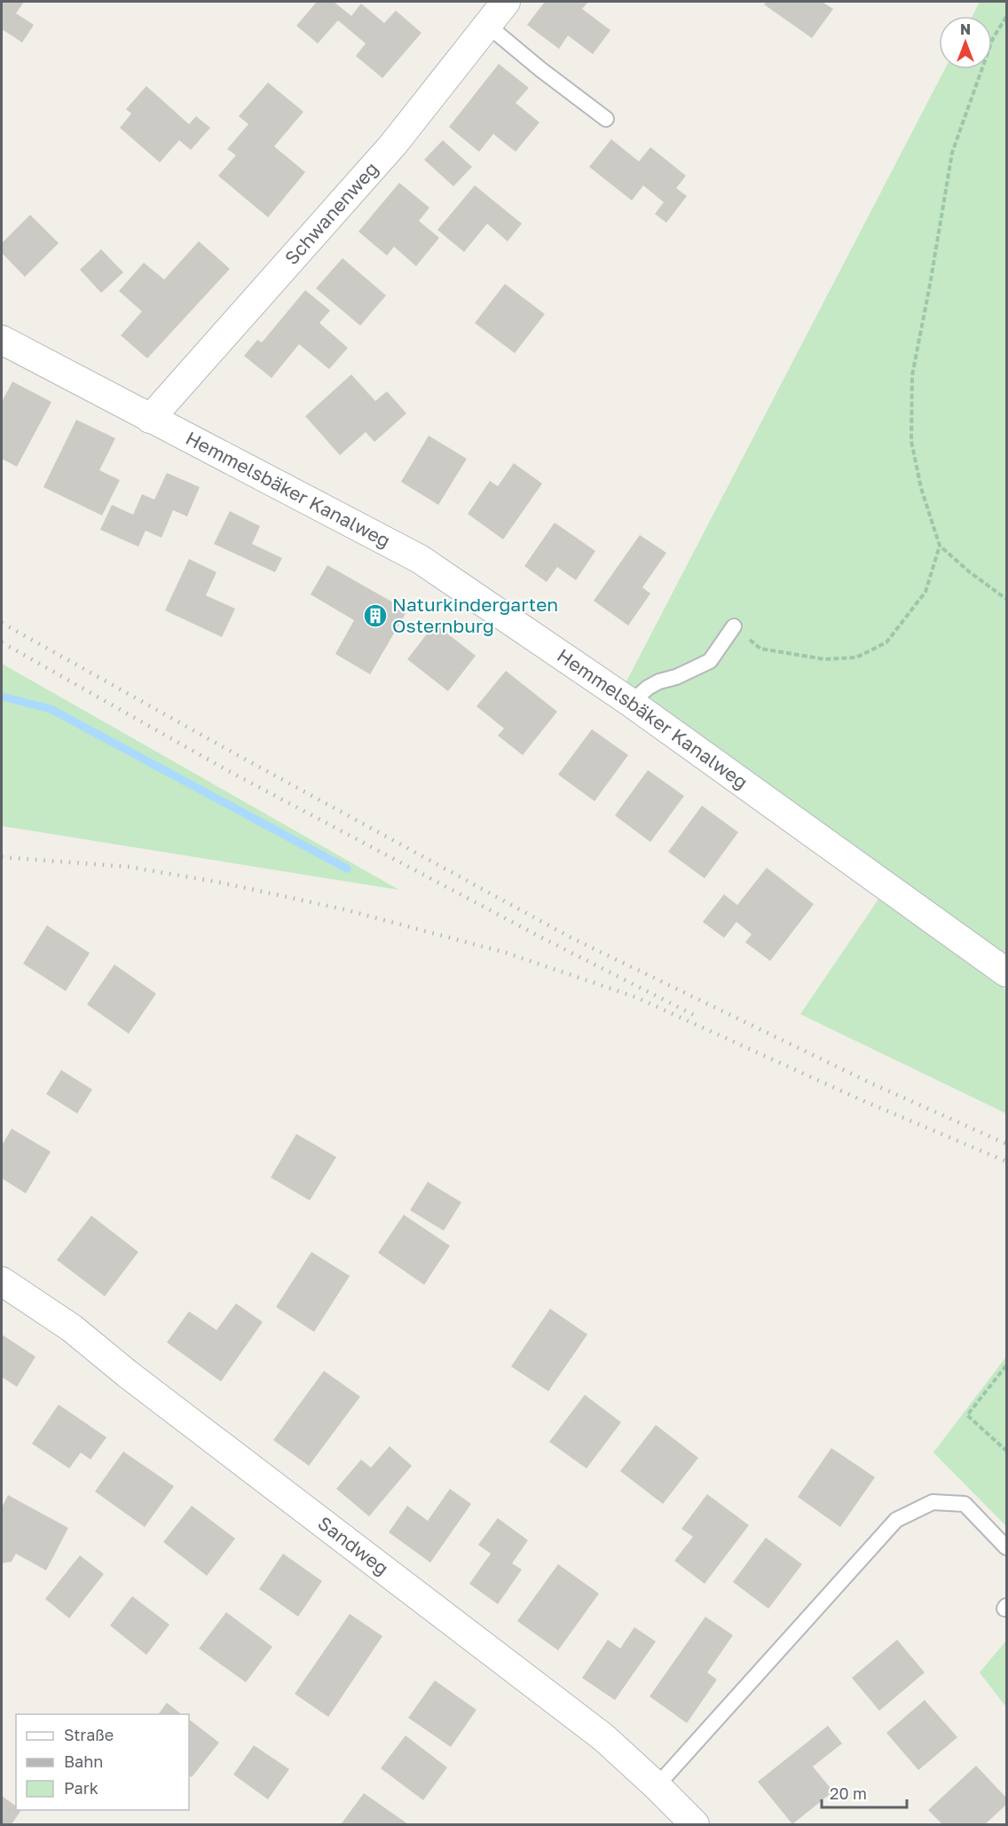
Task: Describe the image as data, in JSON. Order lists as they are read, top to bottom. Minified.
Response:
{"streets":{"street":["Schwanenweg","Hemmelsbäker Kanalweg","Sandweg"]},"crossings":[["Schwanenweg","Hemmelsbäker Kanalweg"]],"places":{"building":["Naturkindergarten Osternburg"]},"legend":["Straße","Bahn","Park"],"scale_bar":"20 m","north":"top"}
